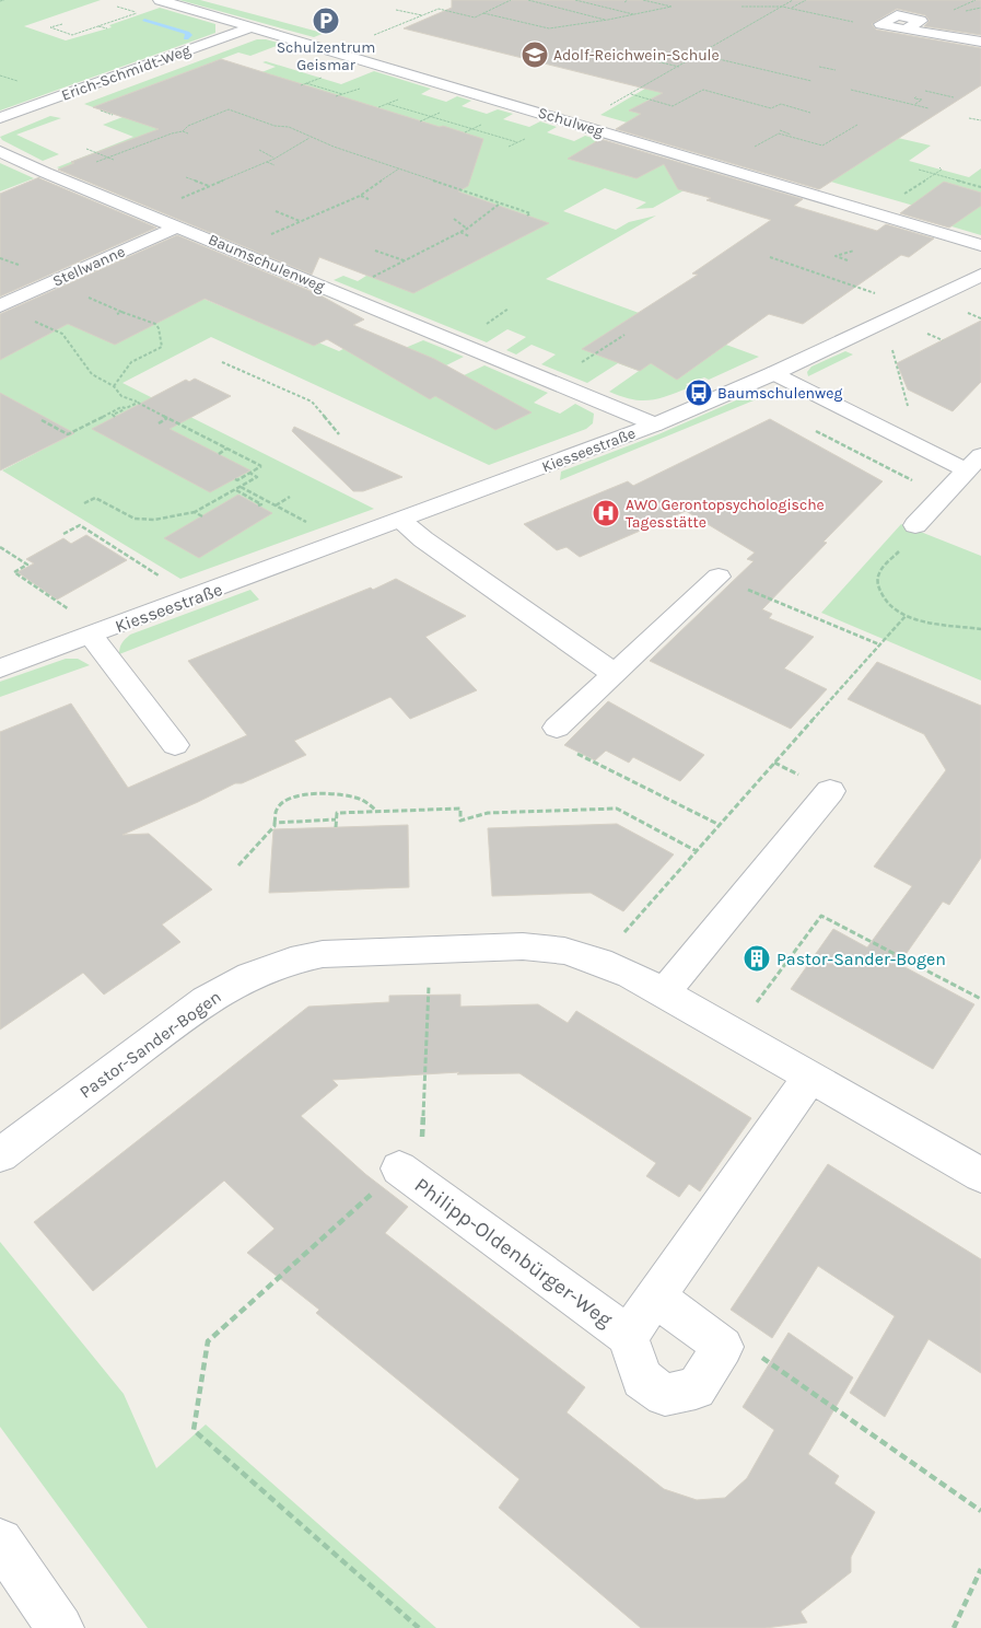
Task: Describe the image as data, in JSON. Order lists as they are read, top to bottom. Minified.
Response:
{"streets":{"street":["Erich-Schmidt-Weg","Schulweg","Baumschulenweg","Stellwanne","Kiesseestraße","Pastor-Sander-Bogen","Philipp-Oldenbürger-Weg"]},"crossings":[["Erich-Schmidt-Weg","Schulweg"],["Baumschulenweg","Stellwanne"],["Baumschulenweg","Kiesseestraße"],["Pastor-Sander-Bogen","Philipp-Oldenbürger-Weg"]],"places":{"parking":["Schulzentrum Geismar"],"school or university":["Adolf-Reichwein-Schule"],"bus stop":["Baumschulenweg"],"hospital":["AWO Gerontopsychologische Tagesstätte"],"building":["Pastor-Sander-Bogen"]}}
